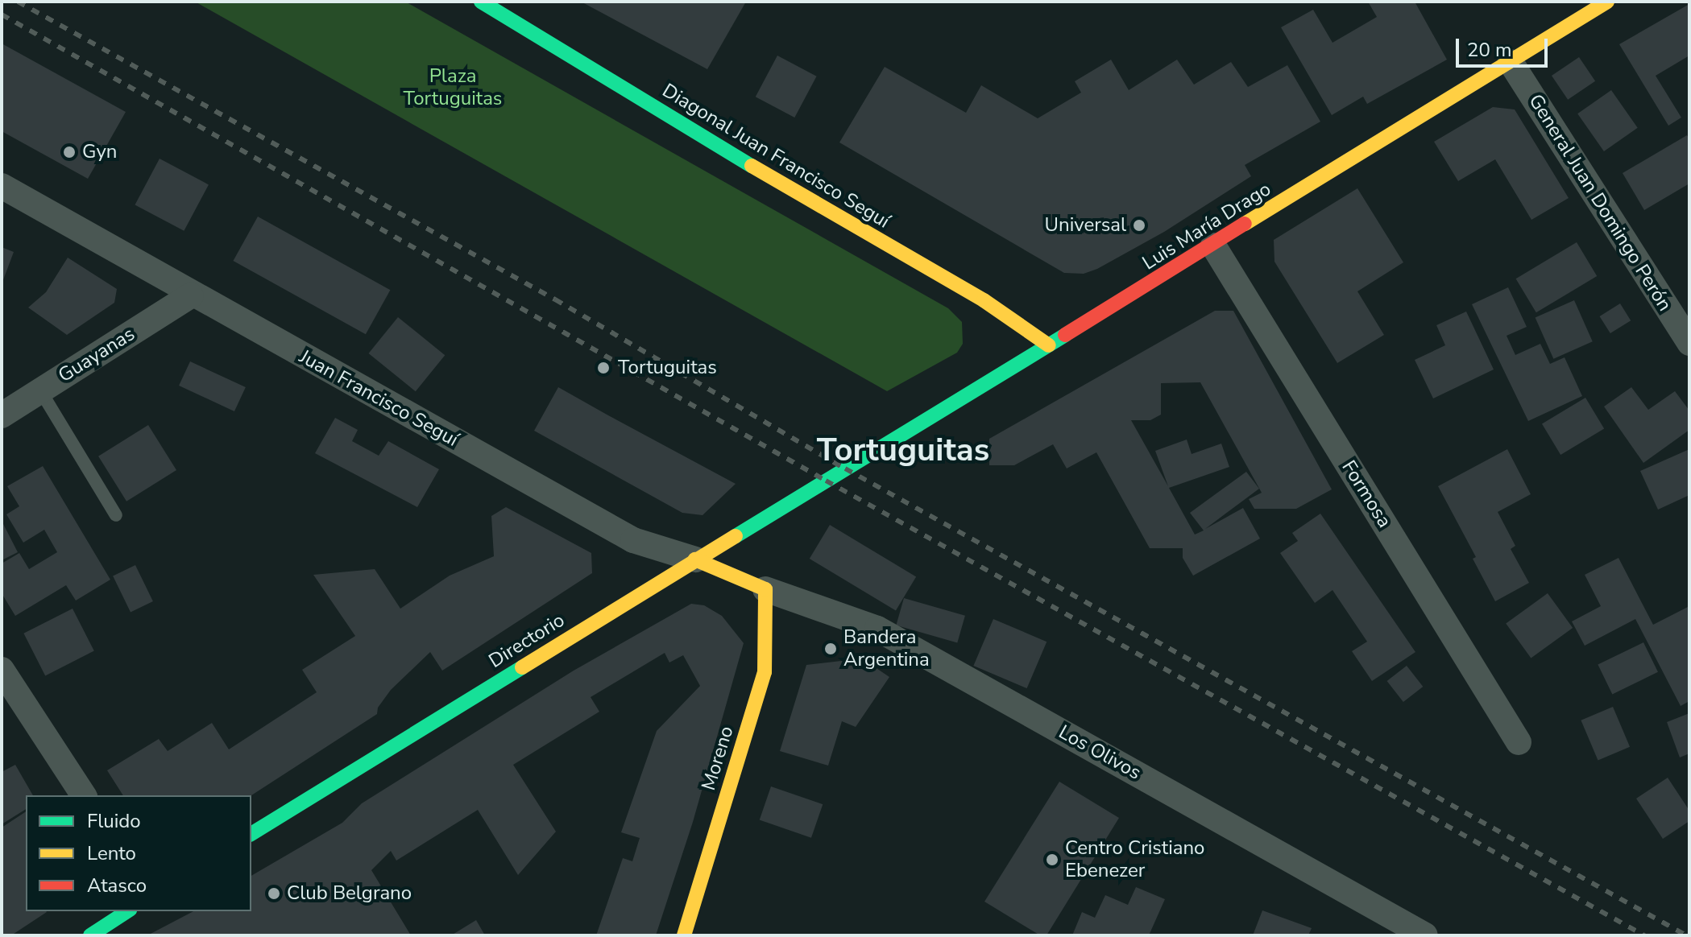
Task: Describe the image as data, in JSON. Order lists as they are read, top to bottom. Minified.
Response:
{"streets":{"main road":["Diagonal Juan Francisco Seguí","Luis María Drago","Juan Francisco Seguí","Directorio","Moreno"],"street":["General Juan Domingo Perón","Guayanas","Formosa","Los Olivos"]},"crossings":[["Diagonal Juan Francisco Seguí","Luis María Drago"],["General Juan Domingo Perón","Luis María Drago"],["Luis María Drago","Formosa"],["Luis María Drago","Directorio"],["Guayanas","Juan Francisco Seguí"],["Juan Francisco Seguí","Directorio"],["Juan Francisco Seguí","Los Olivos"],["Juan Francisco Seguí","Moreno"],["Los Olivos","Moreno"]],"districts":["Tortuguitas"],"parks":["Plaza Tortuguitas"],"places":["Gyn","Universal","Tortuguitas","Bandera Argentina","Centro Cristiano Ebenezer","Club Belgrano"],"legend":["Fluido","Lento","Atasco"],"scale_bar":"20 m"}
